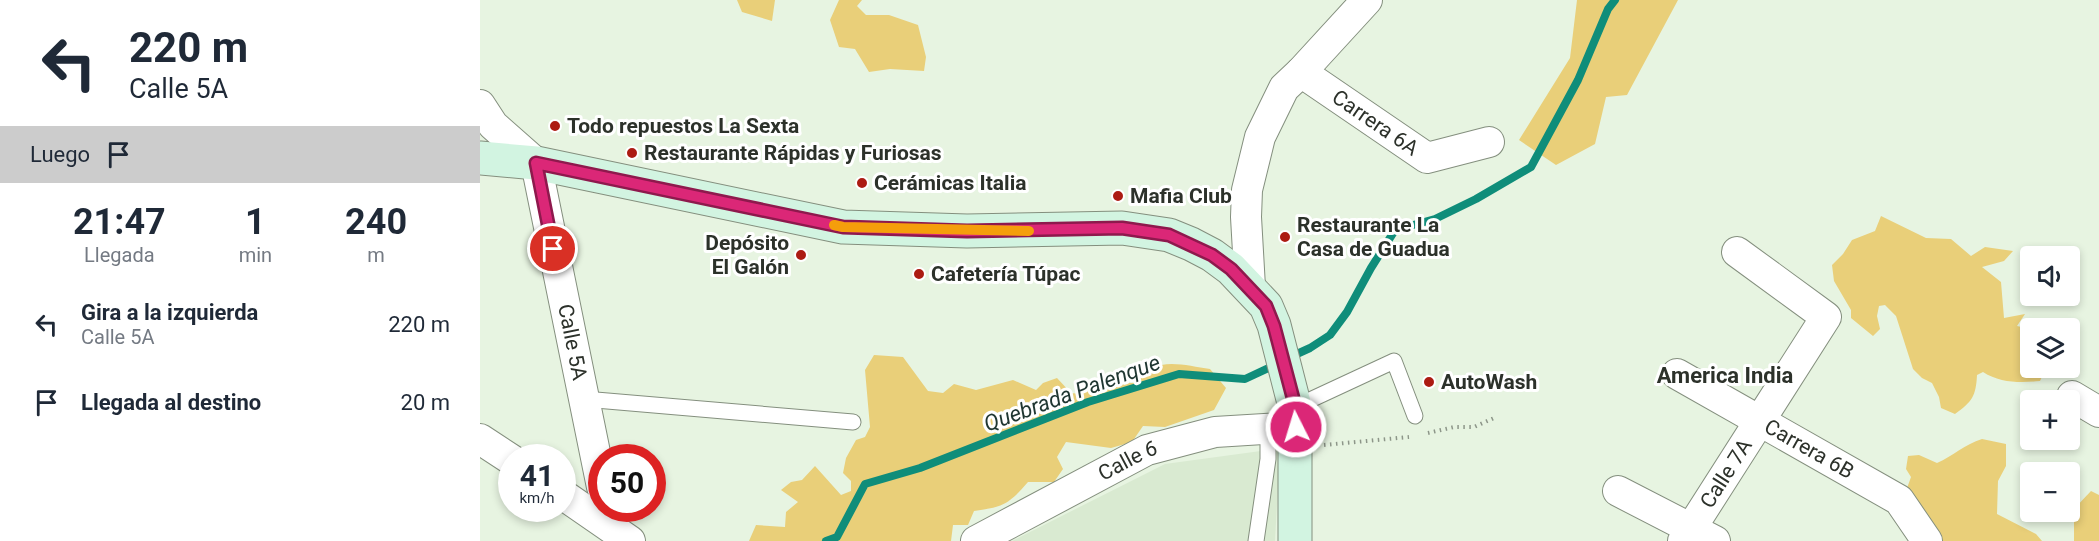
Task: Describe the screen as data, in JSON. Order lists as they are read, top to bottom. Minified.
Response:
{"streets":{"street":["Carrera 6A","Calle 5A","Carrera 6B","Calle 6","Calle 7A"]},"crossings":[["Carrera 6B","Calle 7A"]],"districts":["America India"],"water":["Quebrada Palenque"],"places":["Todo repuestos La Sexta","Restaurante Rápidas y Furiosas","Cerámicas Italia","Mafia Club","Restaurante La Casa de Guadua","Depósito El Galón","Cafetería Túpac","AutoWash"],"page":{"turn":["220 m","Calle 5A"],"then":"Luego","eta":["21:47","Llegada","1","min","240","m"],"map_buttons":["+","−"],"list":[{"name":"Gira a la izquierda","note":"Calle 5A","value":"220 m"},{"name":"Llegada al destino","value":"20 m"}],"speed":"41 km/h","limit":"50"}}
